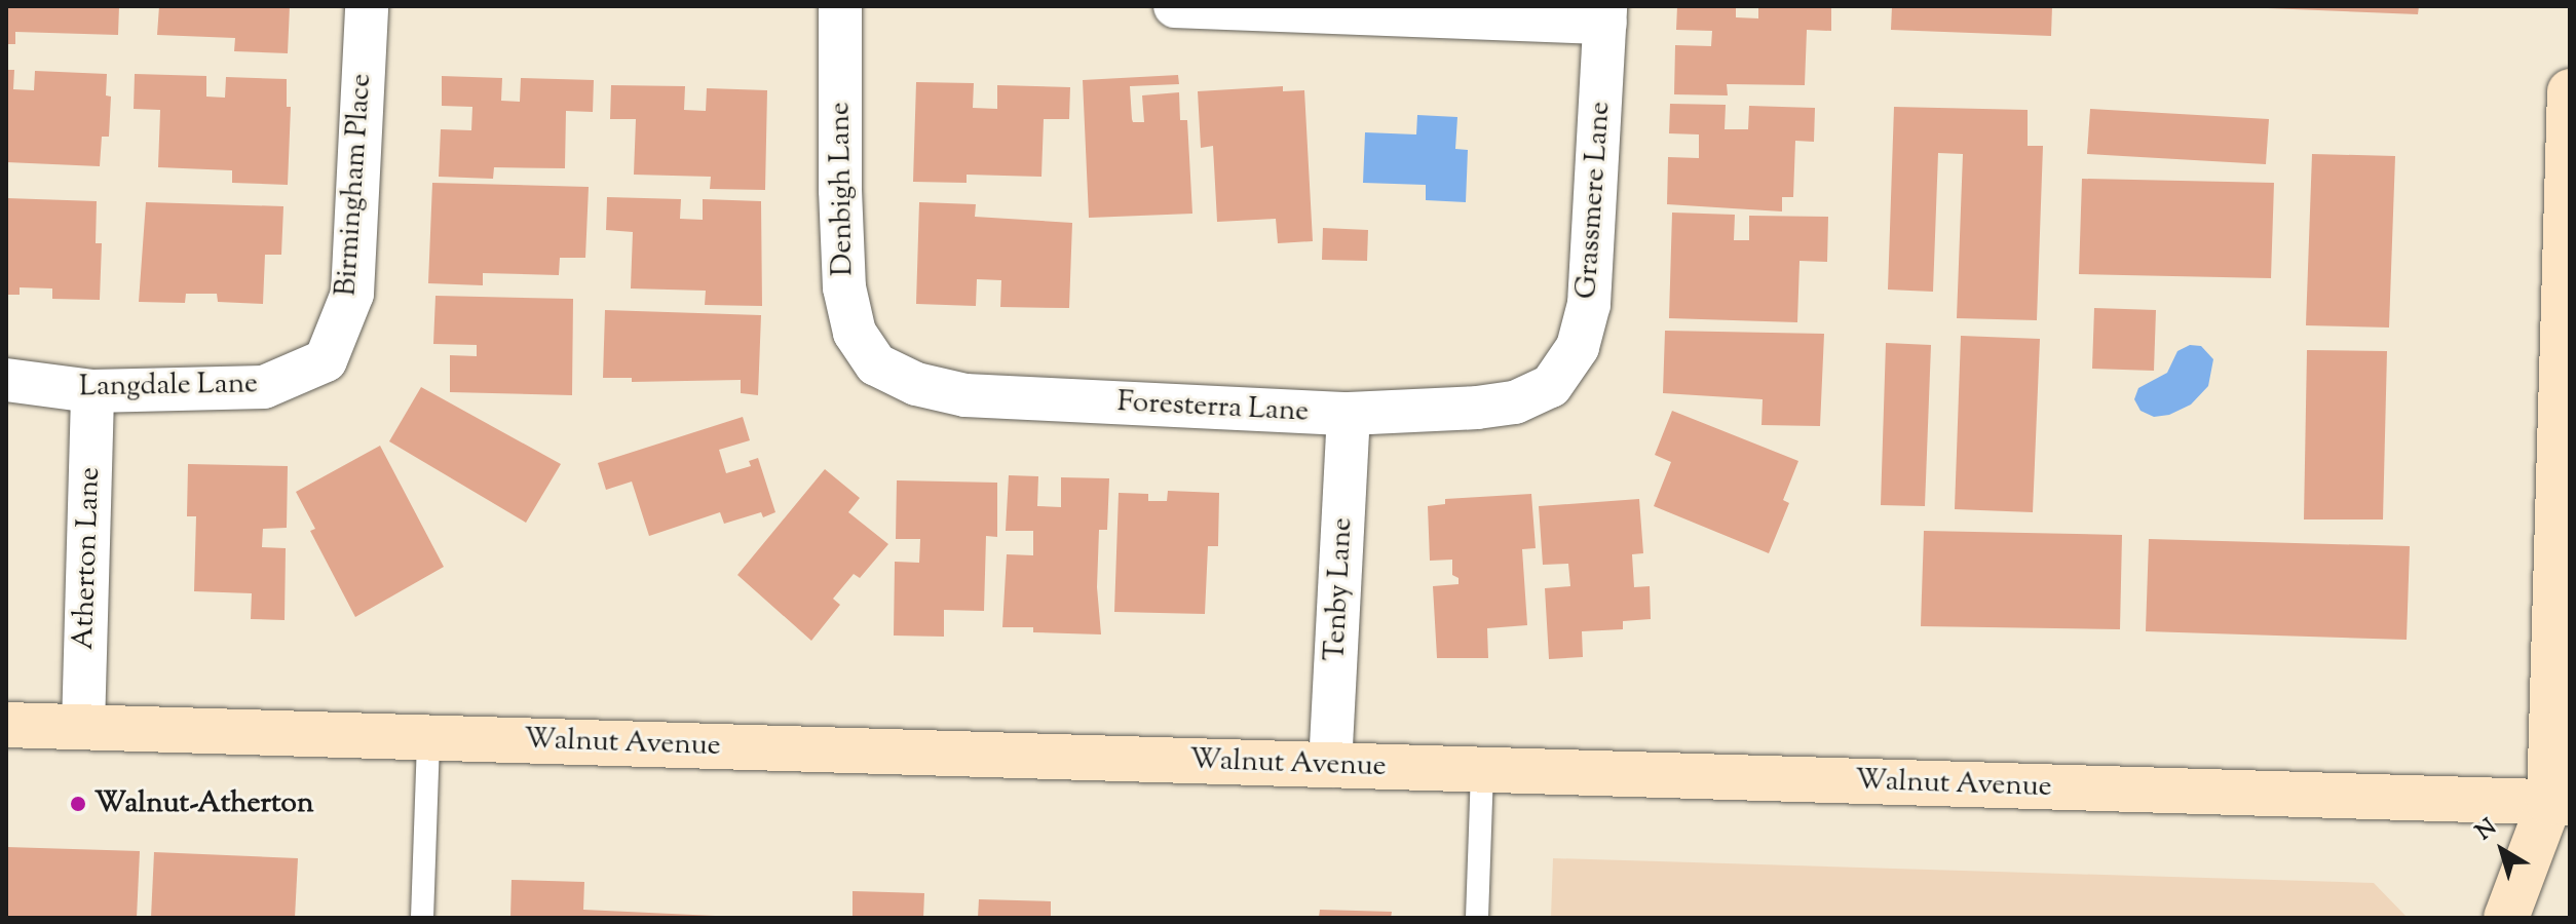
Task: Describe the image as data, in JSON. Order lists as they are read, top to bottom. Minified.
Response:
{"streets":{"main road":["Walnut Avenue"],"street":["Birmingham Place","Denbigh Lane","Grassmere Lane","Langdale Lane","Foresterra Lane","Atherton Lane","Tenby Lane"]},"crossings":[["Birmingham Place","Langdale Lane"],["Denbigh Lane","Foresterra Lane"],["Grassmere Lane","Foresterra Lane"],["Langdale Lane","Atherton Lane"],["Foresterra Lane","Tenby Lane"],["Atherton Lane","Walnut Avenue"],["Tenby Lane","Walnut Avenue"]],"places":["Walnut-Atherton"],"north":"top left"}
